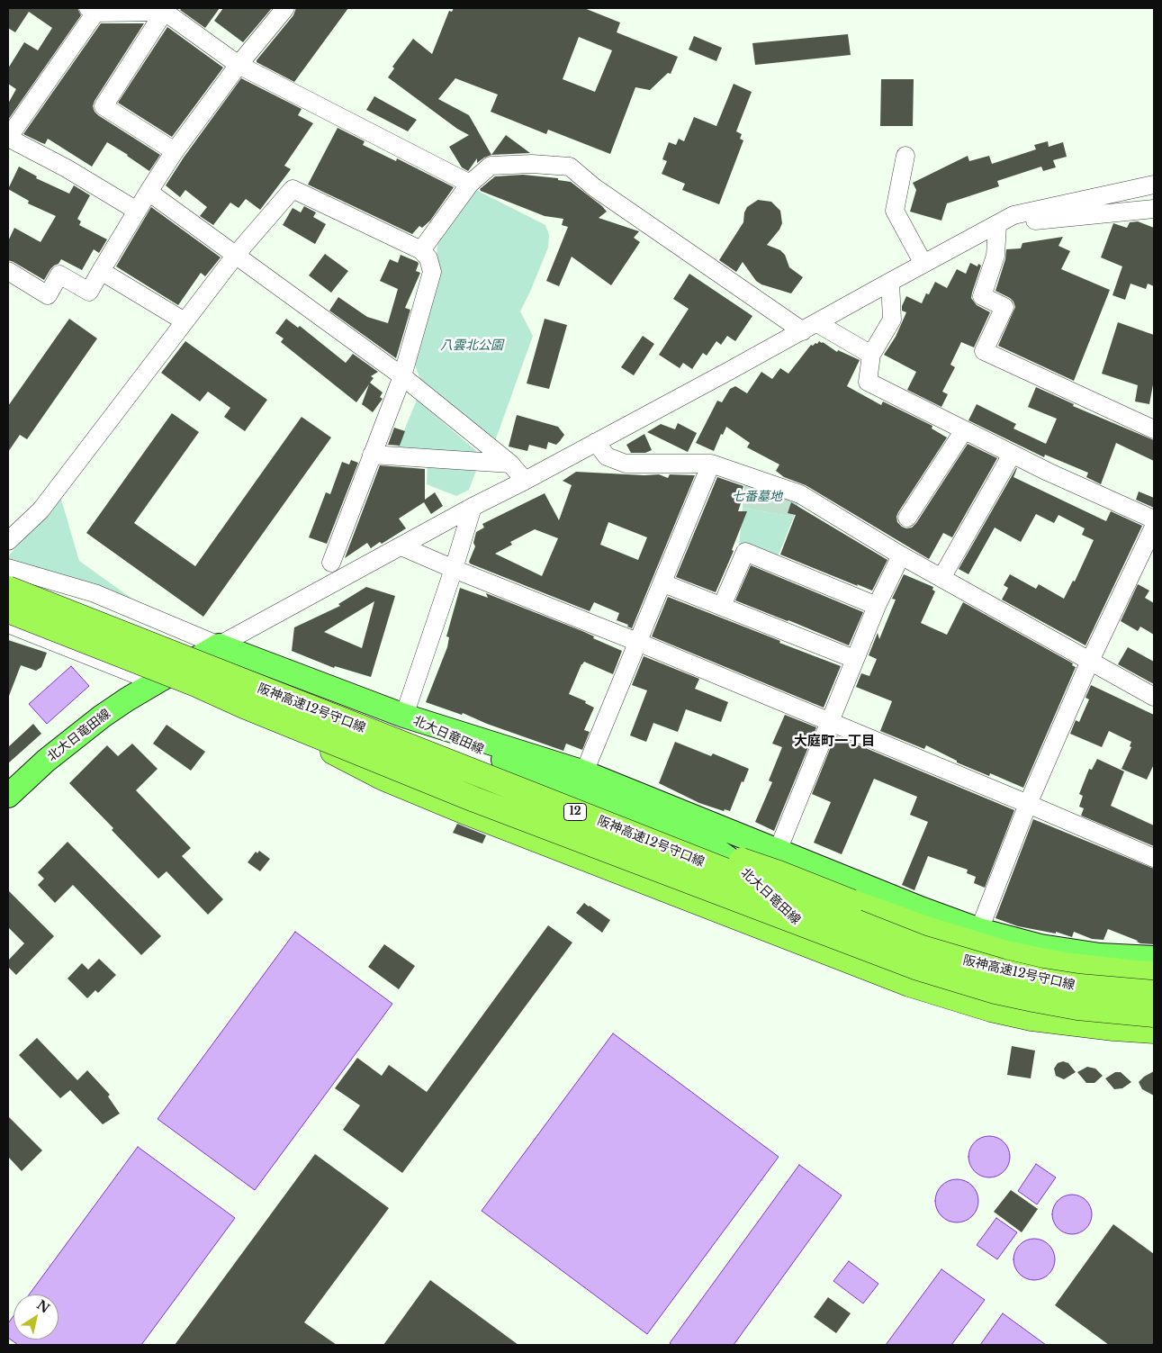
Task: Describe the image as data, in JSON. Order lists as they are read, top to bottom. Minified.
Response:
{"streets":{"highway":["阪神高速12号守口線","12"],"main road":["北大日竜田線"]},"districts":["大庭町一丁目"],"parks":["八雲北公園","七番墓地"],"north":"top right"}
